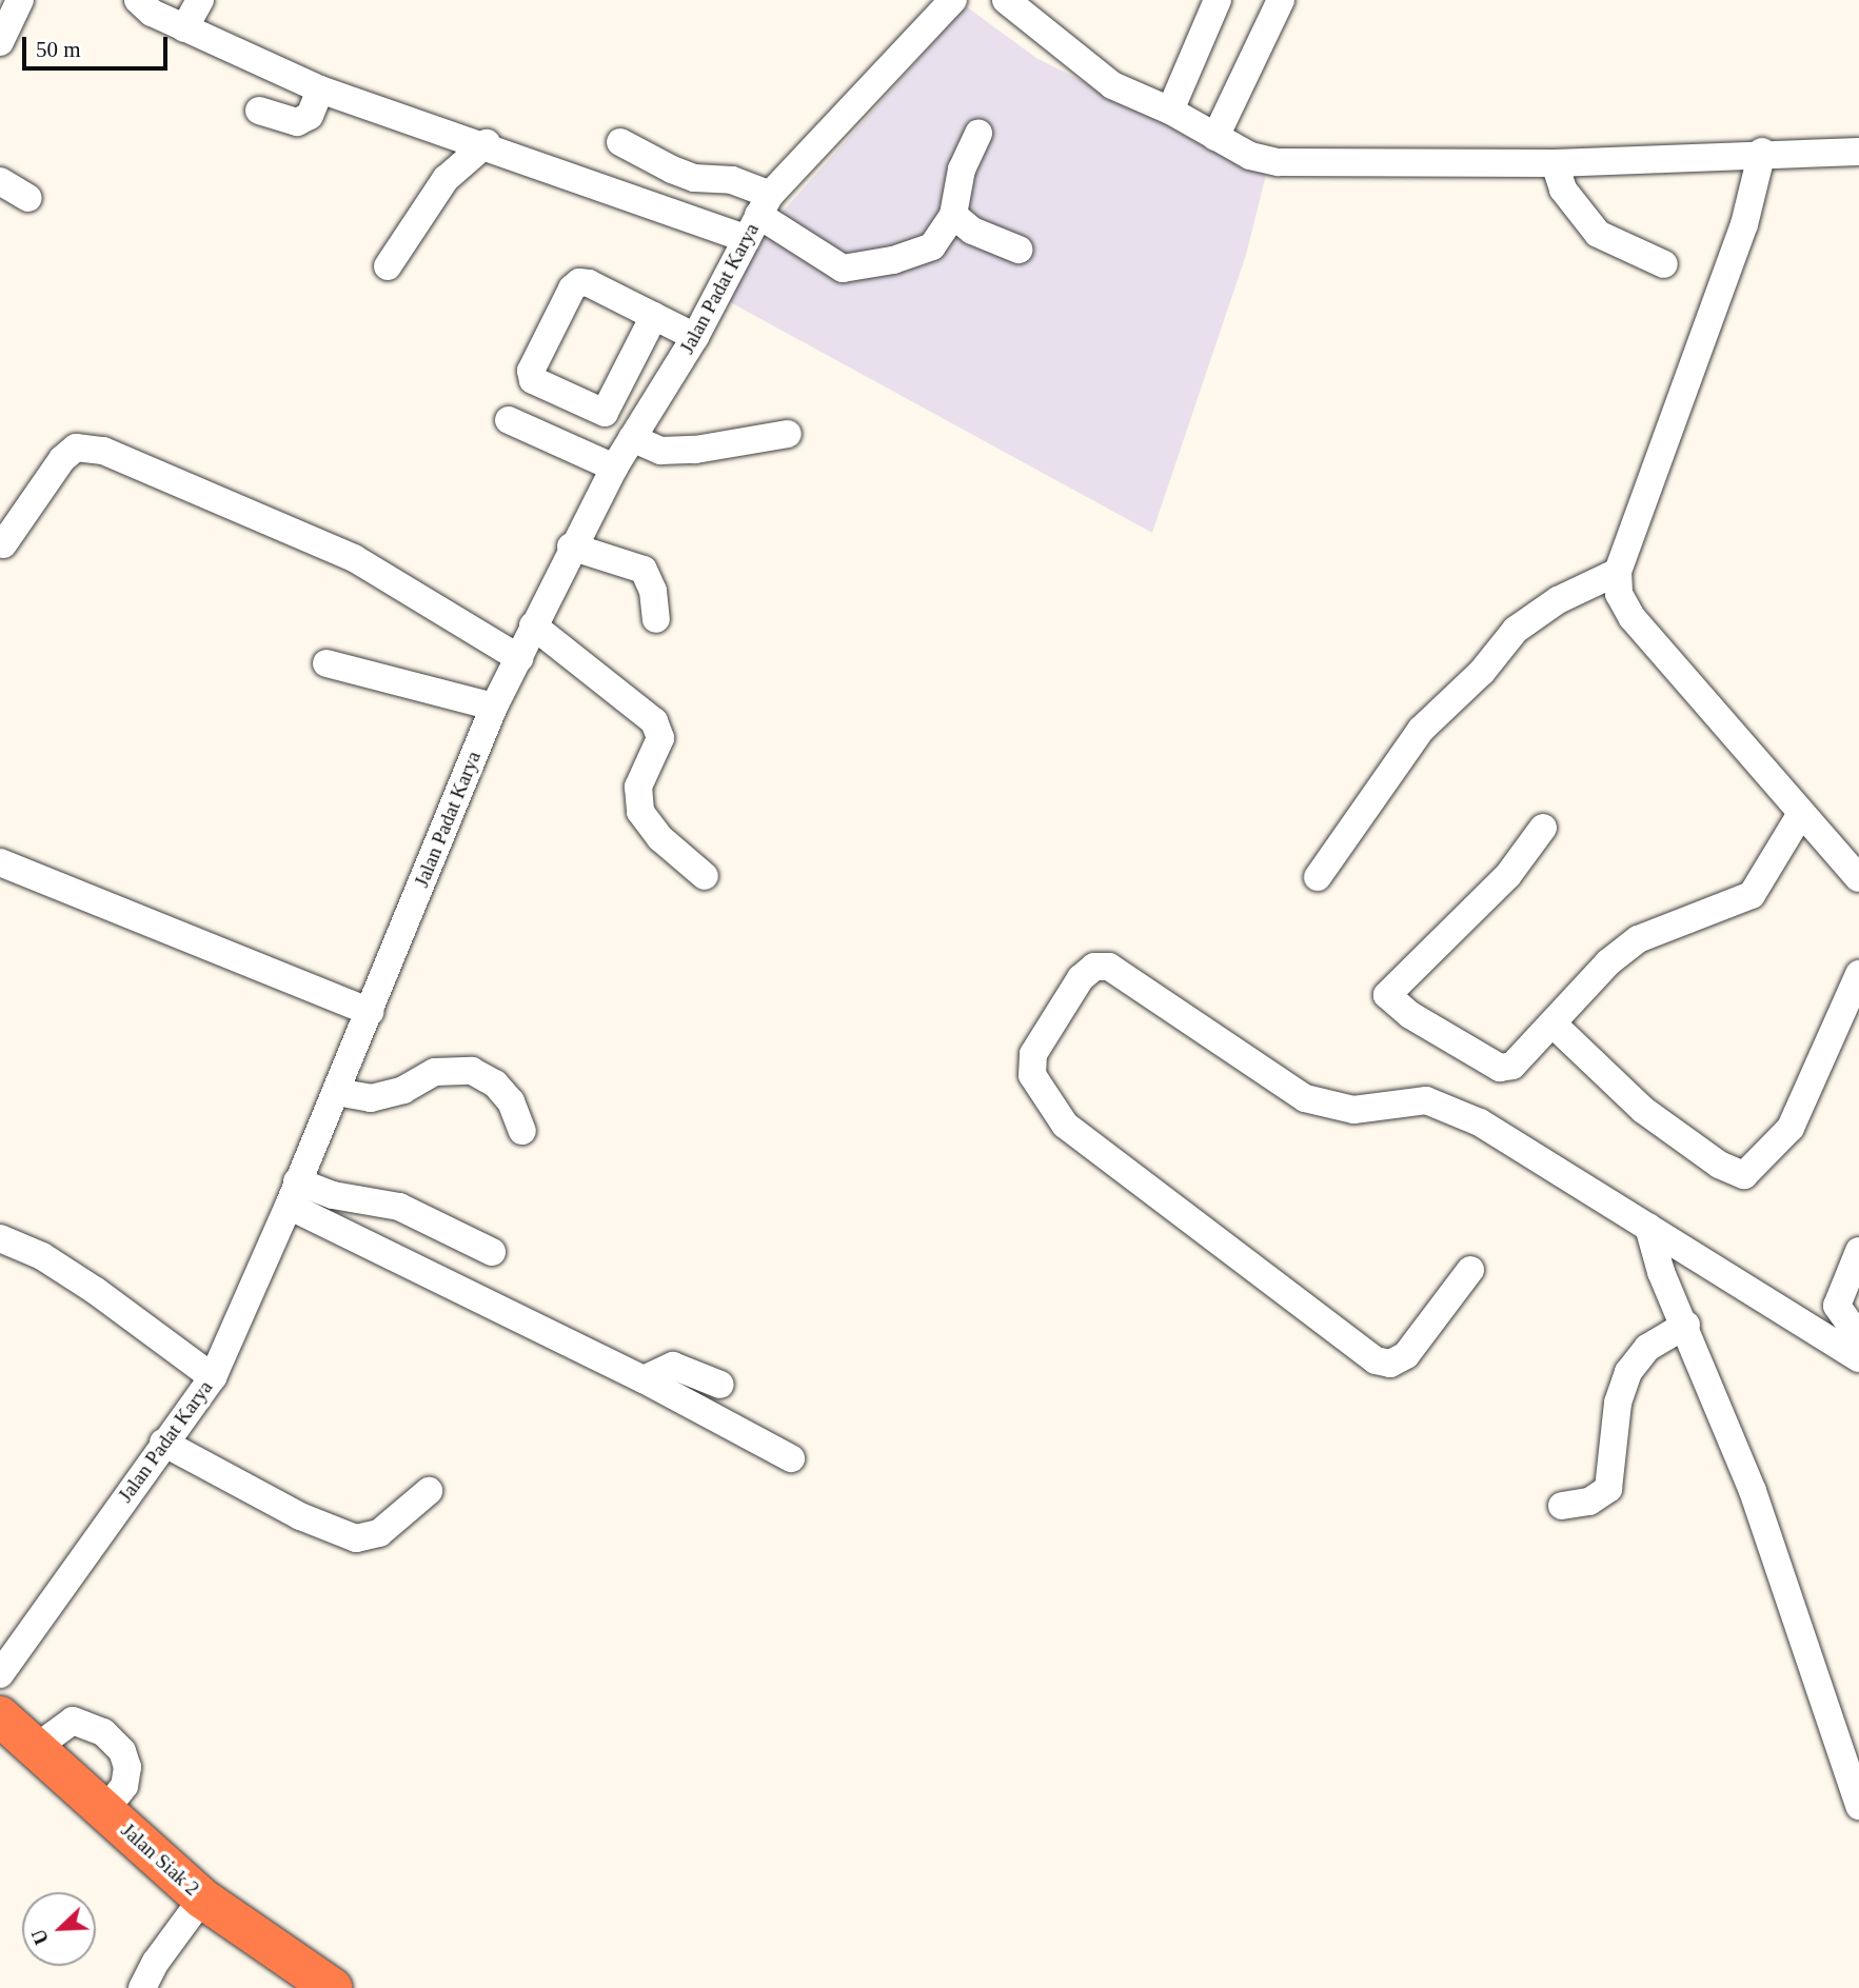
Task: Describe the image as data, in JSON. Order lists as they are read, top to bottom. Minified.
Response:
{"streets":{"highway":["Jalan Siak 2"],"street":["Jalan Padat Karya"]},"scale_bar":"50 m","north":"bottom left"}
